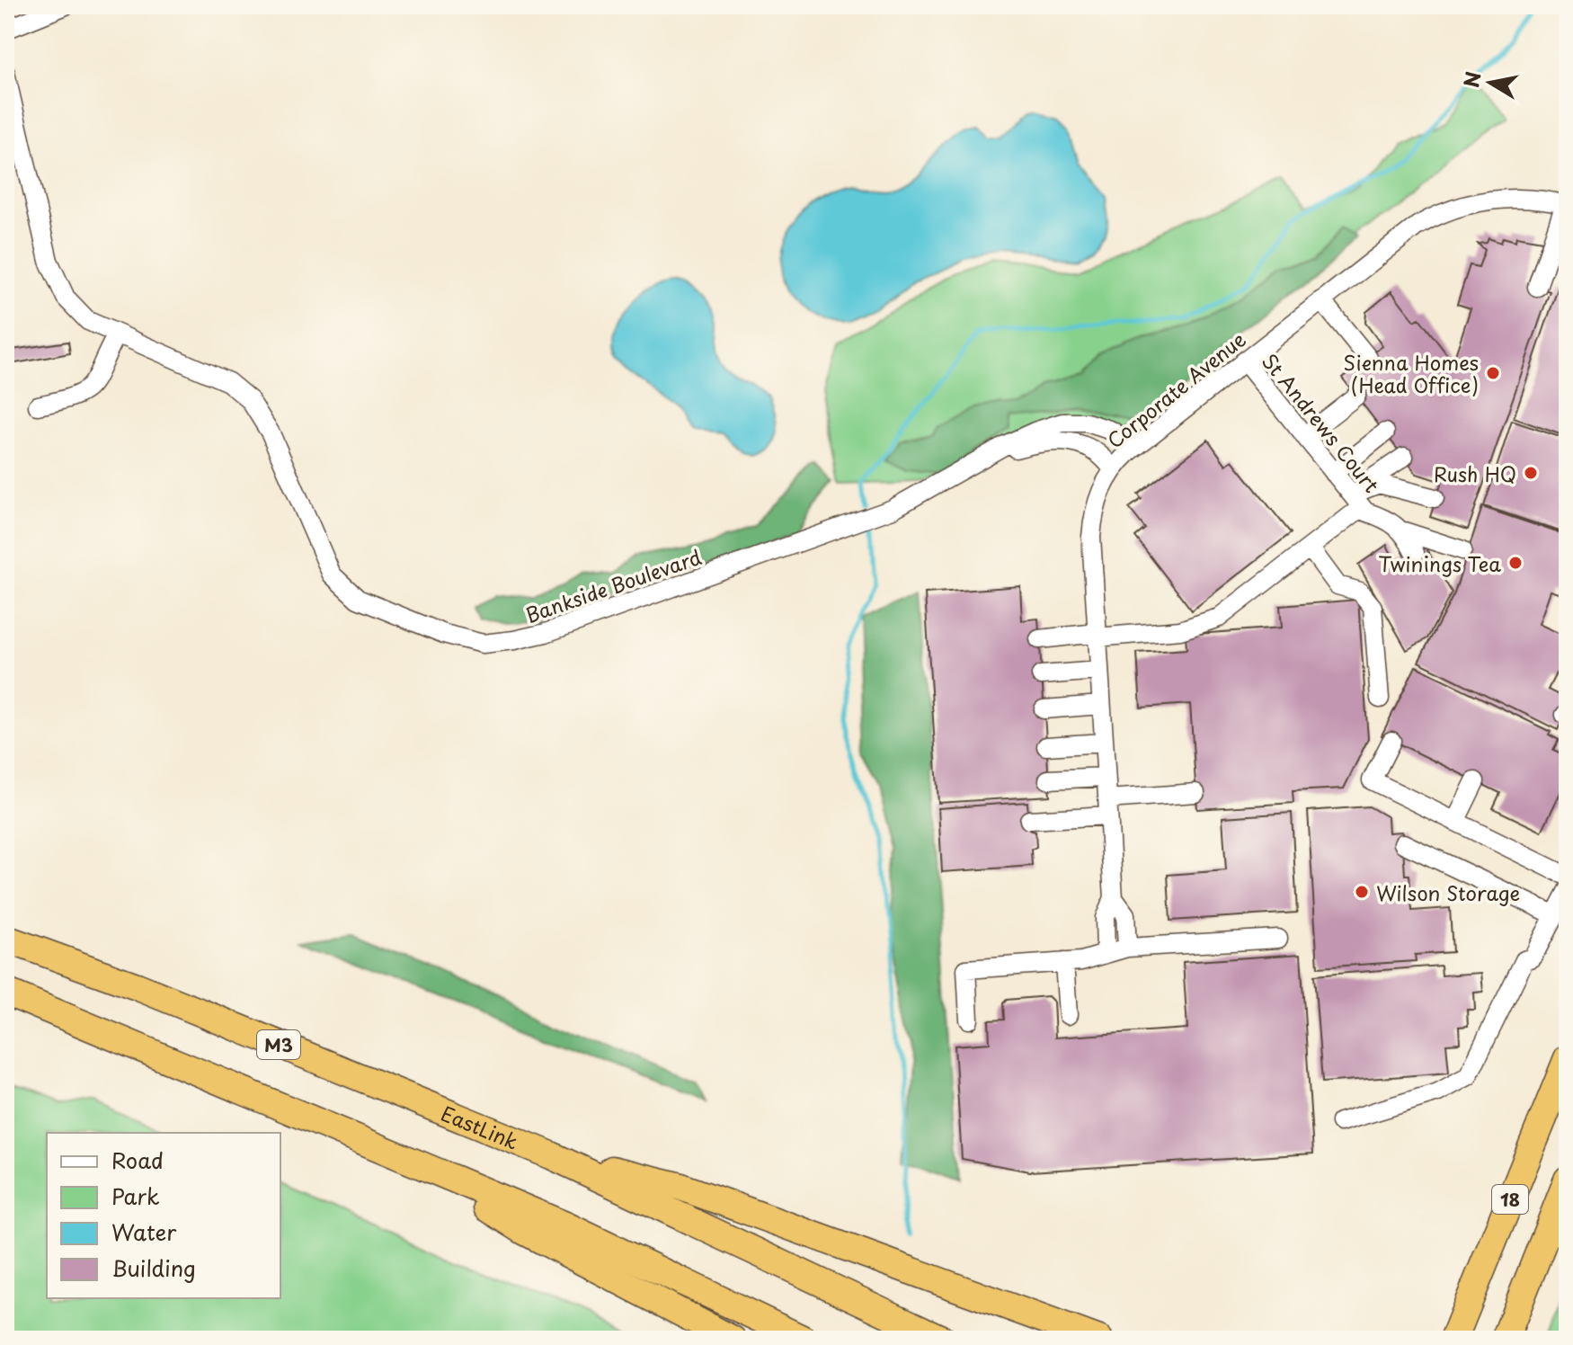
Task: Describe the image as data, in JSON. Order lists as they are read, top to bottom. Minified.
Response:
{"streets":{"highway":["M3","EastLink","18"],"street":["Corporate Avenue","St Andrews Court","Bankside Boulevard"]},"crossings":[["Corporate Avenue","St Andrews Court"],["Corporate Avenue","Bankside Boulevard"]],"places":["Sienna Homes (Head Office)","Rush HQ","Twinings Tea","Wilson Storage"],"legend":["Road","Park","Water","Building"],"north":"left"}
